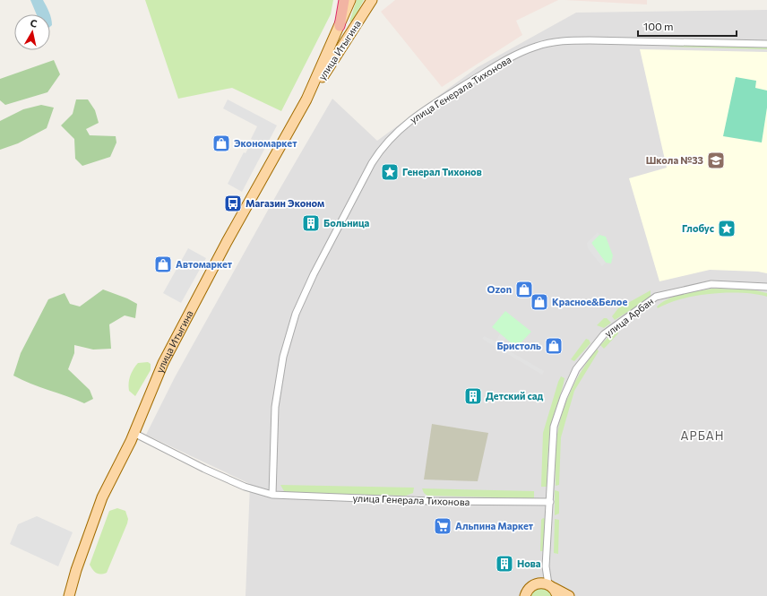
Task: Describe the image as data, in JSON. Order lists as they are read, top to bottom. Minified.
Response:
{"streets":{"main road":["улица Итыгина"],"street":["улица Генерала Тихонова","улица Арбан"]},"crossings":[["улица Итыгина","улица Генерала Тихонова"],["улица Генерала Тихонова","улица Арбан"]],"districts":["АРБАН"],"places":{"shop":["Экономаркет","Автомаркет","Ozon","Красное&Белое","Бристоль"],"school or university":["Школа №33"],"place":["Генерал Тихонов","Глобус"],"bus stop":["Магазин Эконом"],"building":["Больница","Детский сад","Нова"],"supermarket":["Альпина Маркет"]},"scale_bar":"100 m","north":"top"}
